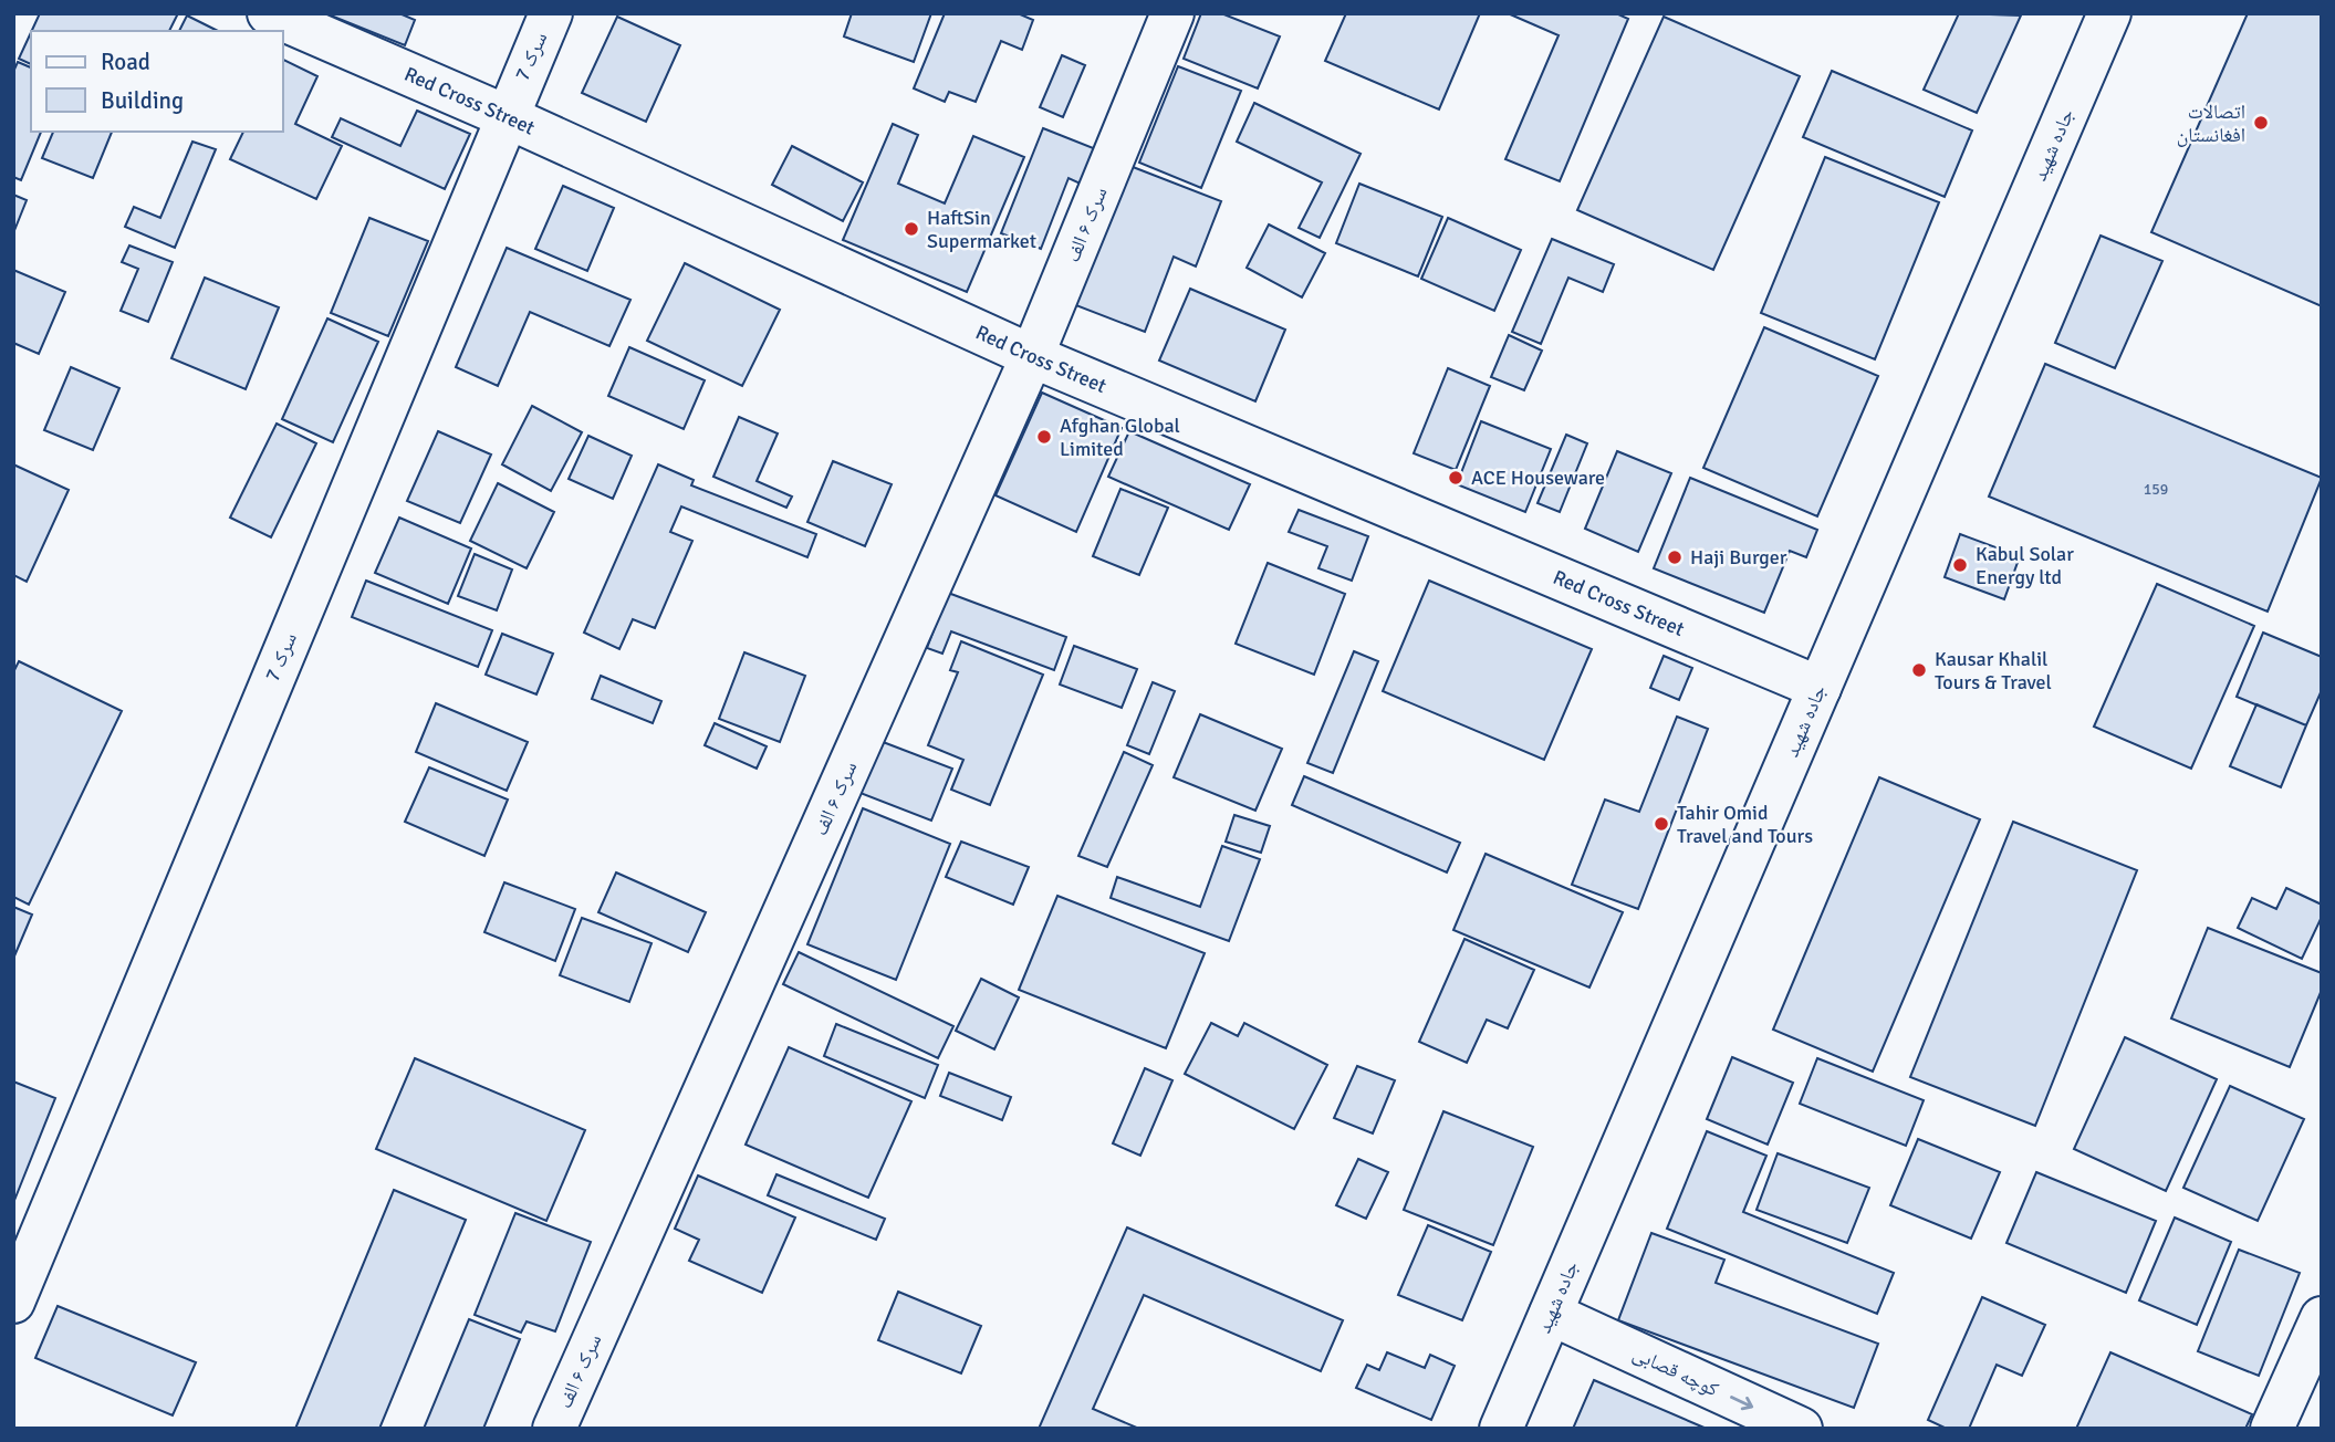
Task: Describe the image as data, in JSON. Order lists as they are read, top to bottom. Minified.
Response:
{"streets":{"street":["سرک 7","Red Cross Street","جاده شهید","سرک ۶ الف","کوچه قصابی"]},"crossings":[["سرک 7","Red Cross Street"],["Red Cross Street","جاده شهید"],["Red Cross Street","سرک ۶ الف"],["جاده شهید","کوچه قصابی"]],"one_way":["کوچه قصابی"],"places":["اتصالات افغانستان","HaftSin Supermarket","Afghan Global Limited","ACE Houseware","Haji Burger","Kabul Solar Energy ltd","Kausar Khalil Tours & Travel","Tahir Omid Travel and Tours"],"house_numbers":["159"],"legend":["Road","Building"]}
